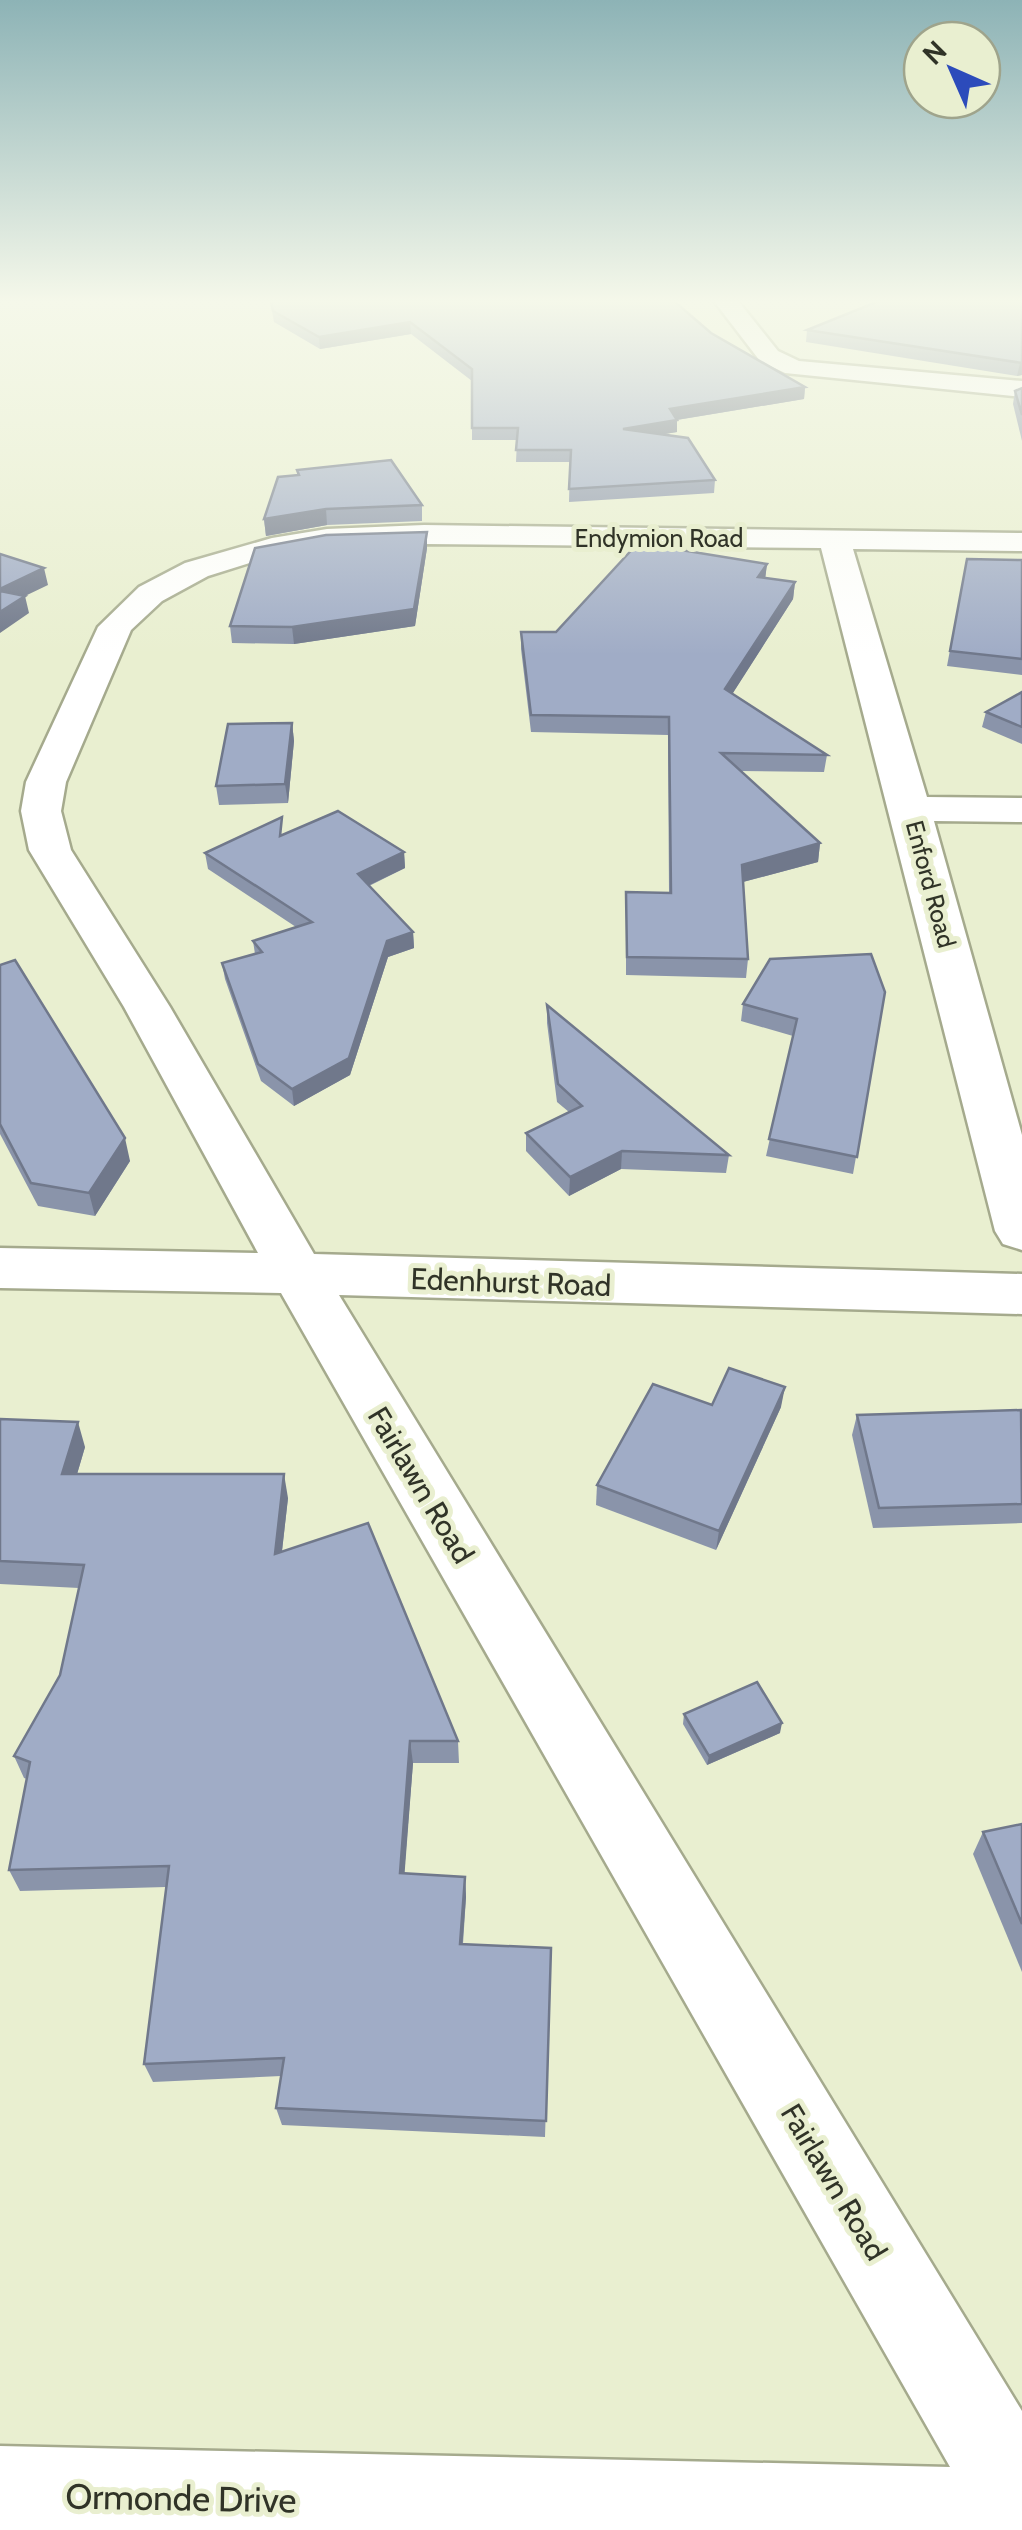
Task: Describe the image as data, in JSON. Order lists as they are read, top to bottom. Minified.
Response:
{"streets":{"street":["Endymion Road","Enford Road","Edenhurst Road","Fairlawn Road","Ormonde Drive"]},"crossings":[["Endymion Road","Enford Road"],["Endymion Road","Fairlawn Road"],["Edenhurst Road","Fairlawn Road"]],"north":"top left"}
